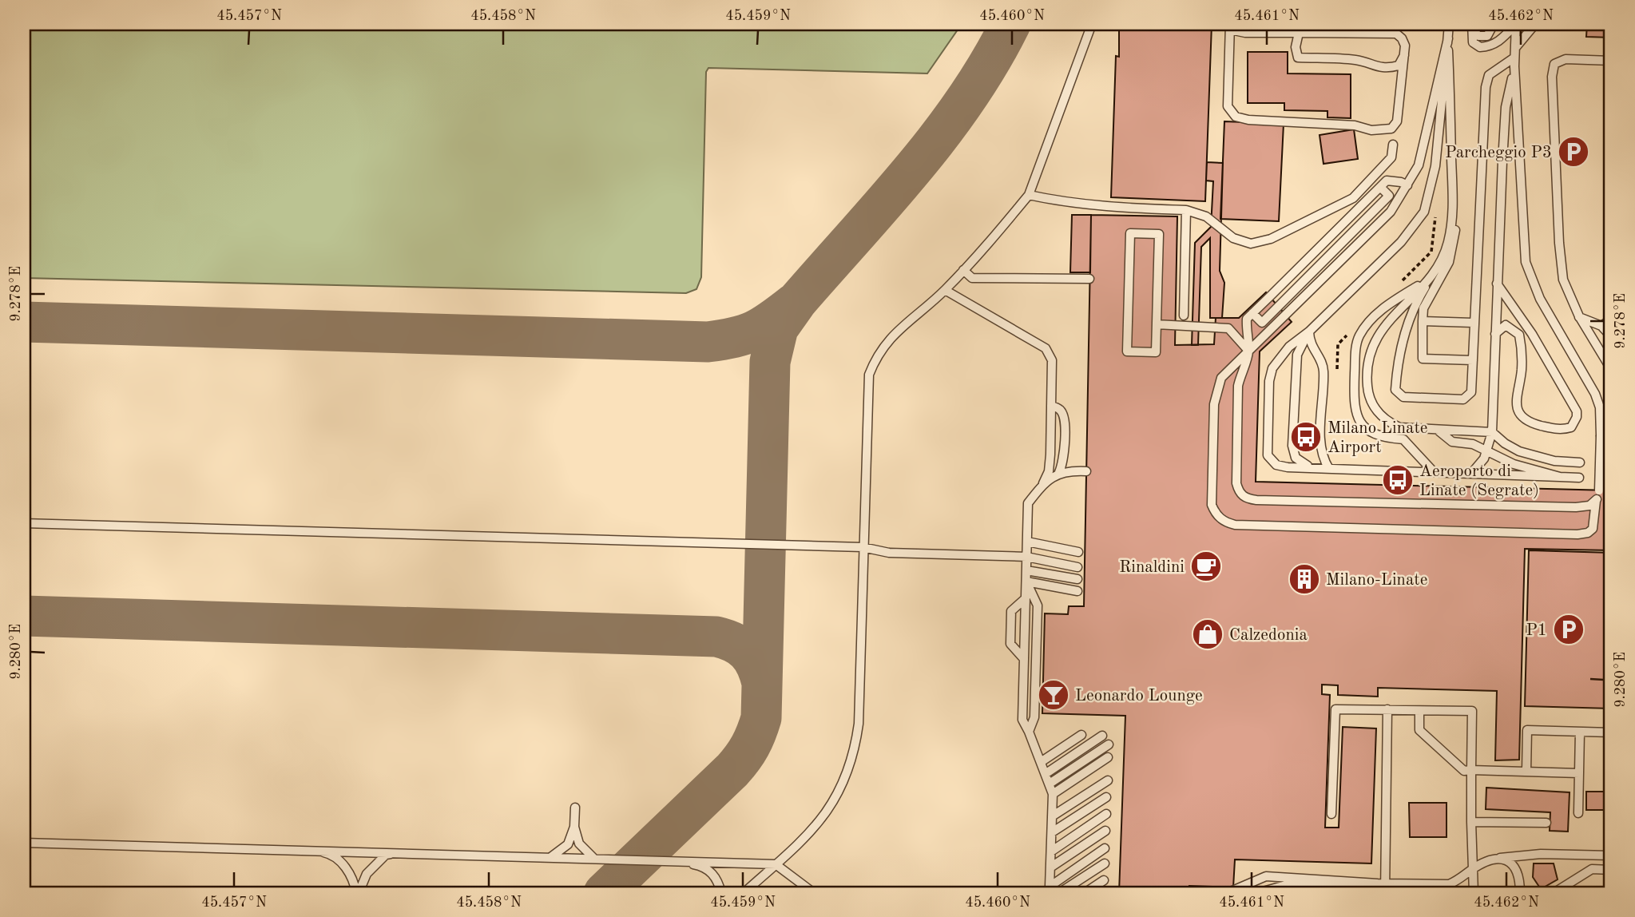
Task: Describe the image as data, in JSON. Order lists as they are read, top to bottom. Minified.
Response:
{"places":{"parking":["Parcheggio P3","P1"],"bus stop":["Milano Linate Airport","Aeroporto di Linate (Segrate)"],"cafe":["Rinaldini"],"building":["Milano-Linate"],"shop":["Calzedonia"],"bar":["Leonardo Lounge"]},"coordinates":["45.457°N","45.458°N","45.459°N","45.460°N","45.461°N","45.462°N","9.278°E","9.280°E"]}
